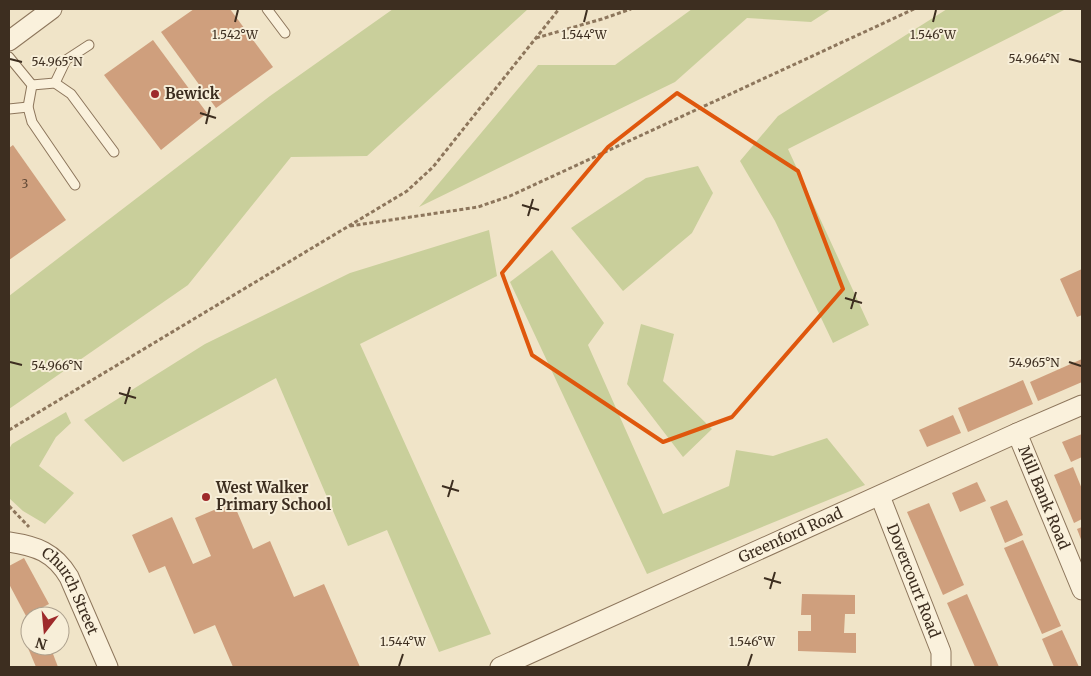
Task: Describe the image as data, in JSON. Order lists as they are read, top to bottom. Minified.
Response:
{"streets":{"street":["Mill Bank Road","Greenford Road","Dovercourt Road","Church Street"]},"crossings":[["Mill Bank Road","Greenford Road"],["Greenford Road","Dovercourt Road"]],"places":["Bewick","West Walker Primary School"],"house_numbers":["3"],"north":"bottom","coordinates":["1.542°W","1.544°W","1.546°W","54.964°N","54.965°N","54.966°N"]}
